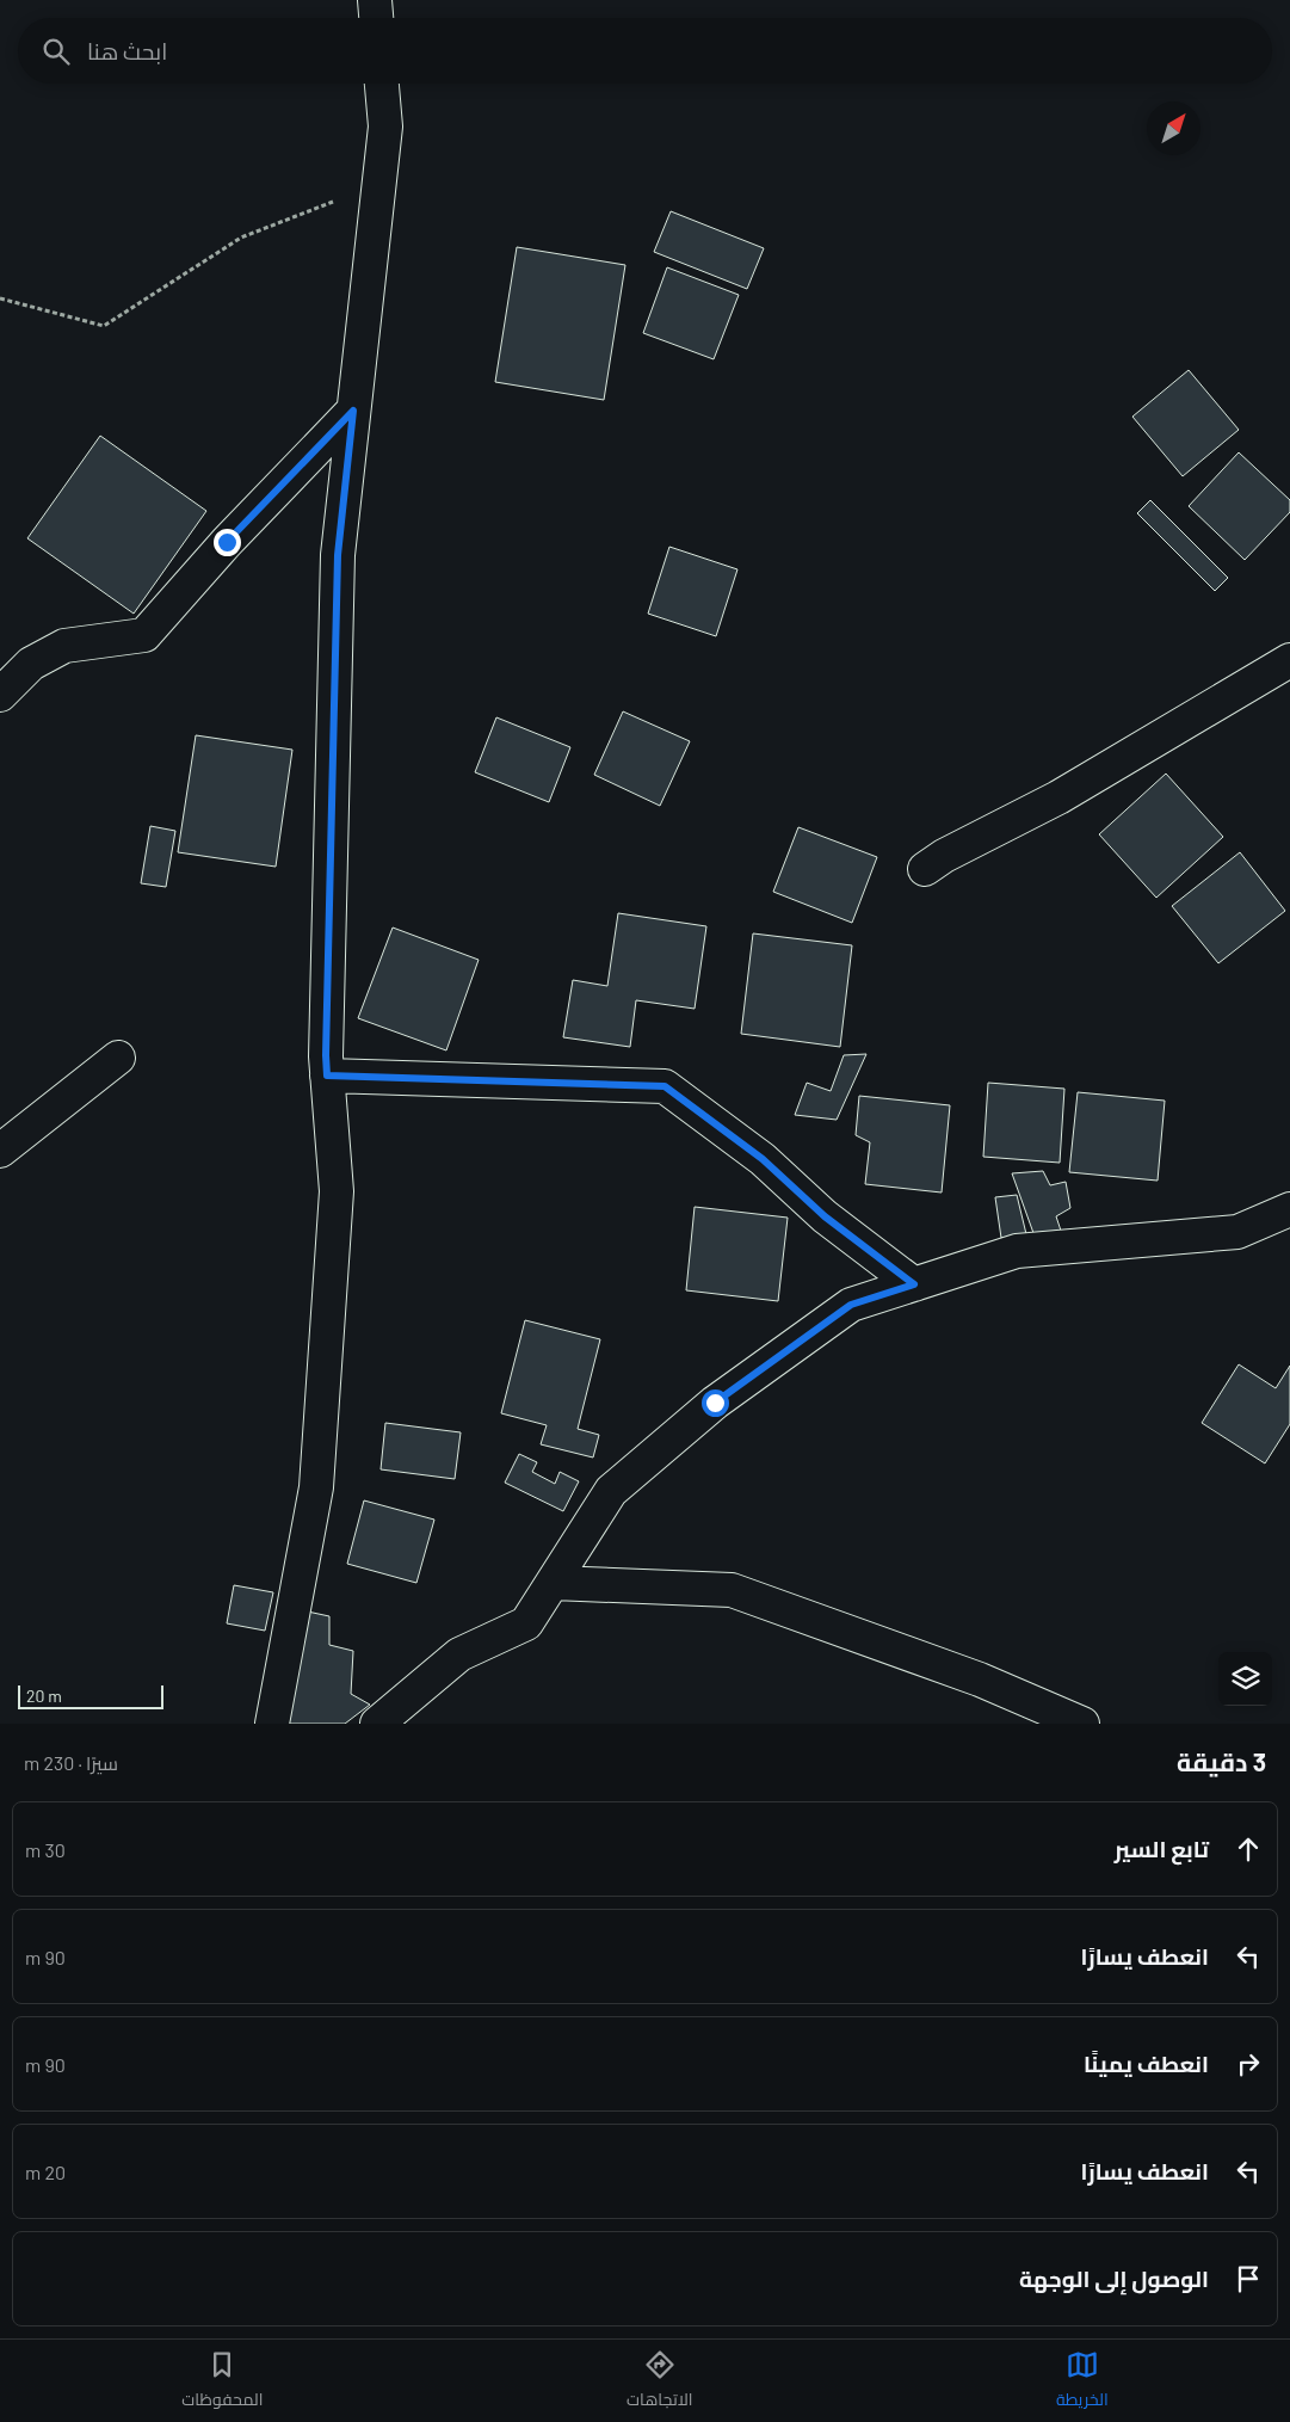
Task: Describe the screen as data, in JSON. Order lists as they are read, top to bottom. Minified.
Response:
{"scale_bar":"20 m","north":"top right","page":{"search":"ابحث هنا","scale":"20 m","heading":["3 دقيقة","سيرًا · 230 m"],"list":[["تابع السير","30 m"],["انعطف يسارًا","90 m"],["انعطف يمينًا","90 m"],["انعطف يسارًا","20 m"],"الوصول إلى الوجهة"],"nav":["الخريطة","الاتجاهات","المحفوظات"]}}
